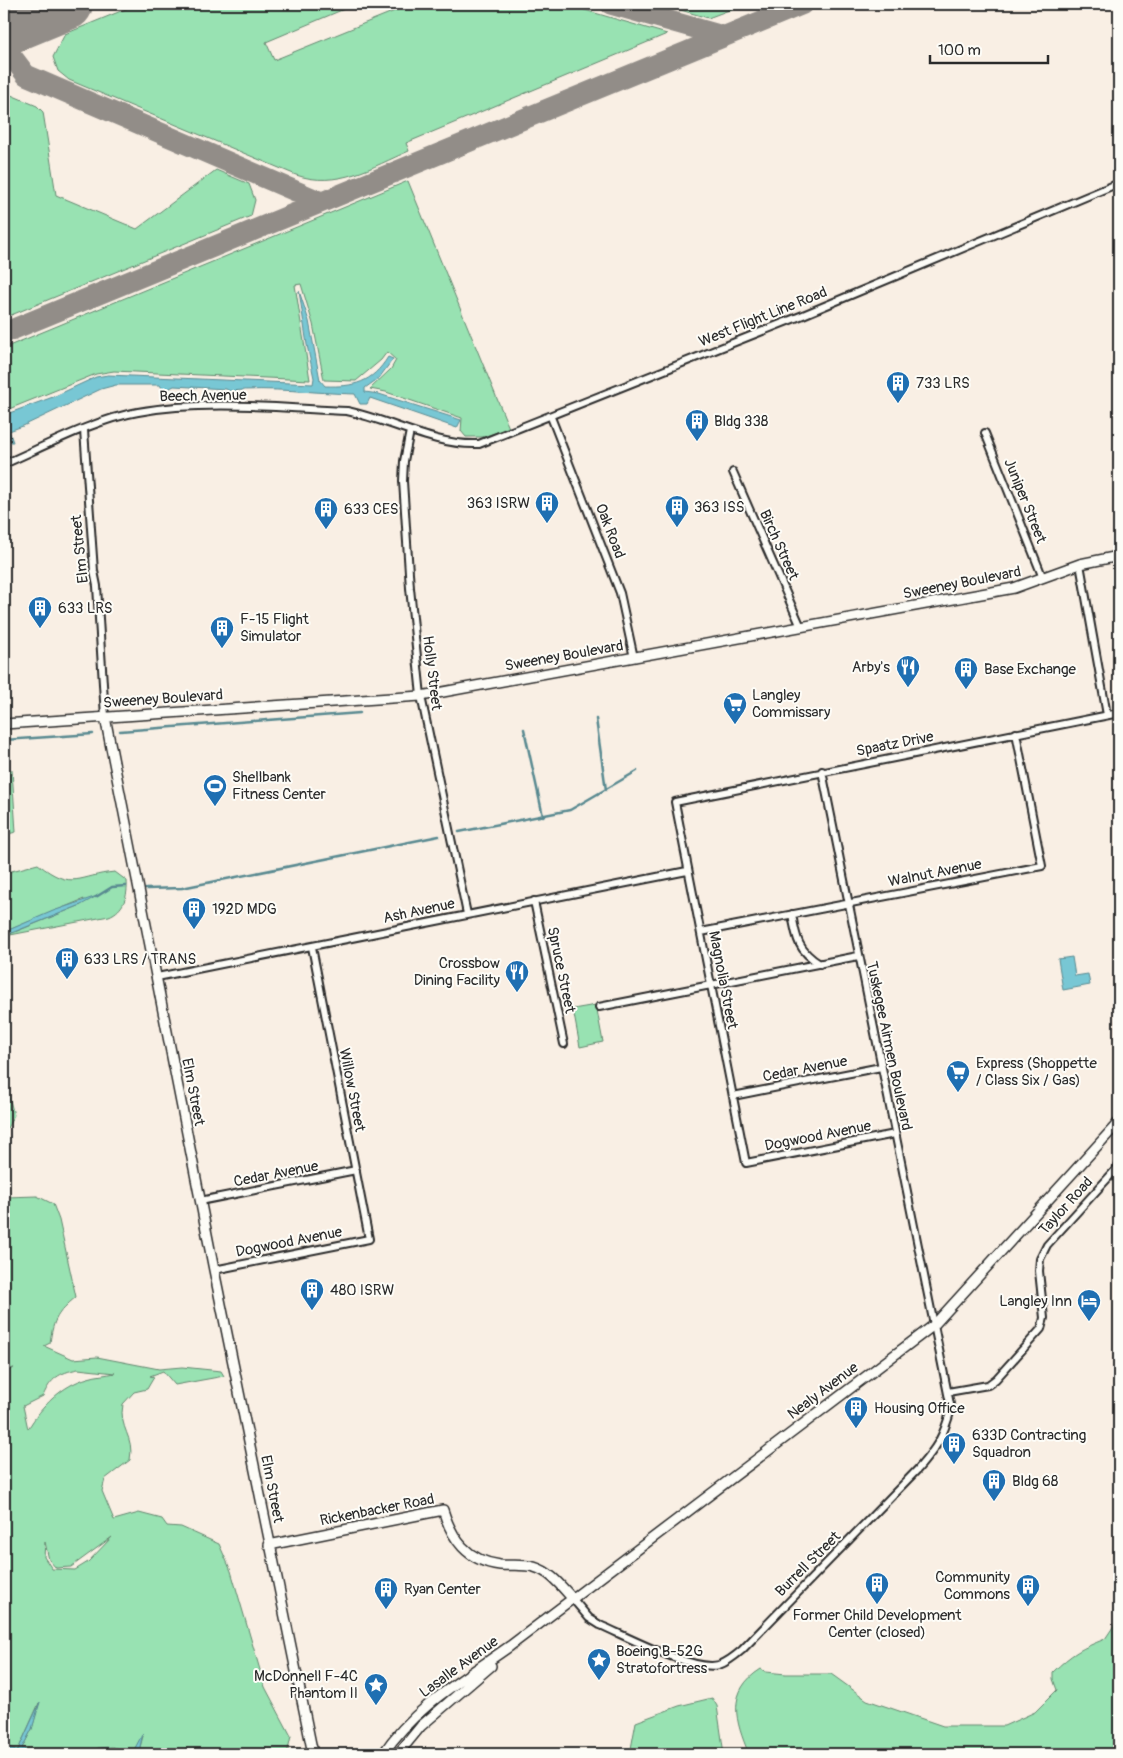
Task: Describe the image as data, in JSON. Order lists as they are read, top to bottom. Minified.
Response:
{"streets":{"main road":["Elm Street","Sweeney Boulevard","Nealy Avenue","Rickenbacker Road","Lasalle Avenue"],"street":["West Flight Line Road","Beech Avenue","Juniper Street","Oak Road","Birch Street","Holly Street","Spaatz Drive","Walnut Avenue","Ash Avenue","Spruce Street","Magnolia Street","Tuskegee Airmen Boulevard","Cedar Avenue","Willow Street","Dogwood Avenue","Taylor Road","Burrell Street"]},"crossings":[["West Flight Line Road","Beech Avenue"],["West Flight Line Road","Oak Road"],["West Flight Line Road","Holly Street"],["Beech Avenue","Elm Street"],["Beech Avenue","Holly Street"],["Juniper Street","Sweeney Boulevard"],["Oak Road","Sweeney Boulevard"],["Birch Street","Sweeney Boulevard"],["Elm Street","Sweeney Boulevard"],["Elm Street","Ash Avenue"],["Elm Street","Cedar Avenue"],["Elm Street","Dogwood Avenue"],["Elm Street","Rickenbacker Road"],["Sweeney Boulevard","Holly Street"],["Holly Street","Ash Avenue"],["Spaatz Drive","Walnut Avenue"],["Spaatz Drive","Magnolia Street"],["Spaatz Drive","Tuskegee Airmen Boulevard"],["Walnut Avenue","Magnolia Street"],["Walnut Avenue","Tuskegee Airmen Boulevard"],["Ash Avenue","Spruce Street"],["Ash Avenue","Magnolia Street"],["Ash Avenue","Willow Street"],["Magnolia Street","Cedar Avenue"],["Magnolia Street","Dogwood Avenue"],["Tuskegee Airmen Boulevard","Cedar Avenue"],["Tuskegee Airmen Boulevard","Dogwood Avenue"],["Tuskegee Airmen Boulevard","Nealy Avenue"],["Tuskegee Airmen Boulevard","Burrell Street"],["Cedar Avenue","Willow Street"],["Willow Street","Dogwood Avenue"],["Taylor Road","Burrell Street"],["Nealy Avenue","Rickenbacker Road"],["Nealy Avenue","Burrell Street"],["Nealy Avenue","Lasalle Avenue"],["Rickenbacker Road","Burrell Street"]],"places":{"building":["733 LRS","Bldg 338","363 ISRW","363 ISS","633 CES","633 LRS","F-15 Flight Simulator","Base Exchange","192D MDG","633 LRS / TRANS","480 ISRW","Housing Office","633D Contracting Squadron","Bldg 68","Former Child Development Center (closed)","Community Commons","Ryan Center"],"restaurant":["Arby's","Crossbow Dining Facility"],"supermarket":["Langley Commissary","Express (Shoppette / Class Six / Gas)"],"sports":["Shellbank Fitness Center"],"hotel":["Langley Inn"],"place":["Boeing B-52G Stratofortress","McDonnell F-4C Phantom II"]},"scale_bar":"100 m"}
